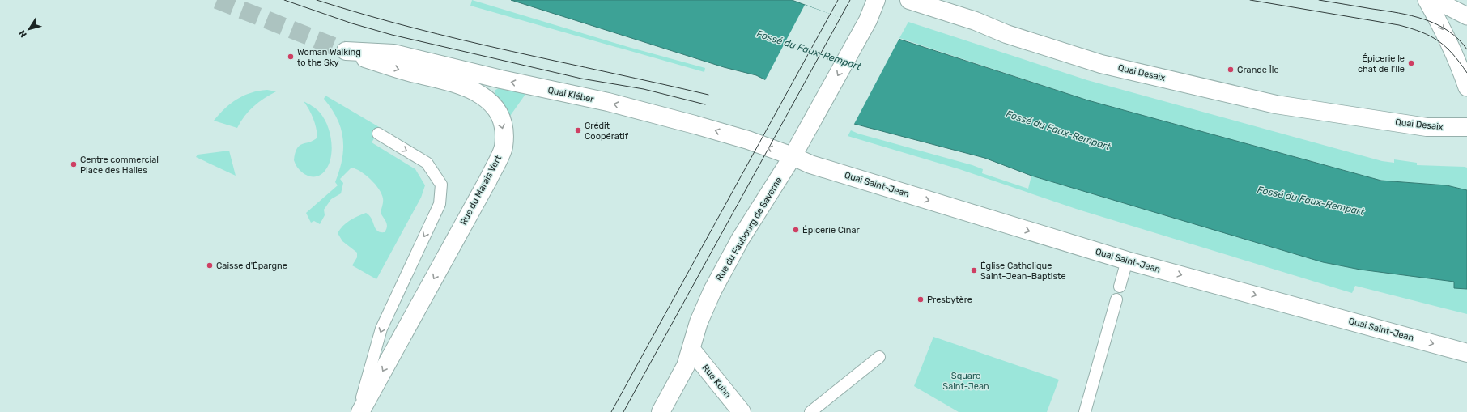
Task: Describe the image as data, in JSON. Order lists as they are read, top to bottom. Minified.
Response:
{"streets":{"street":["Quai Desaix","Quai Kléber","Quai Saint-Jean","Rue du Marais Vert","Rue du Faubourg de Saverne","Rue Kuhn"]},"crossings":[["Quai Kléber","Quai Saint-Jean"],["Quai Kléber","Rue du Marais Vert"],["Quai Kléber","Rue du Faubourg de Saverne"],["Quai Saint-Jean","Rue du Faubourg de Saverne"],["Rue du Faubourg de Saverne","Rue Kuhn"]],"one_way":["Quai Kléber","Quai Saint-Jean","Rue du Faubourg de Saverne"],"water":["Fossé du Faux-Rempart"],"parks":["Square Saint-Jean"],"places":["Woman Walking to the Sky","Épicerie le chat de l'Ile","Grande Île","Crédit Coopératif","Centre commercial Place des Halles","Épicerie Cinar","Caisse d'Épargne","Église Catholique Saint-Jean-Baptiste","Presbytère"],"north":"bottom left"}
